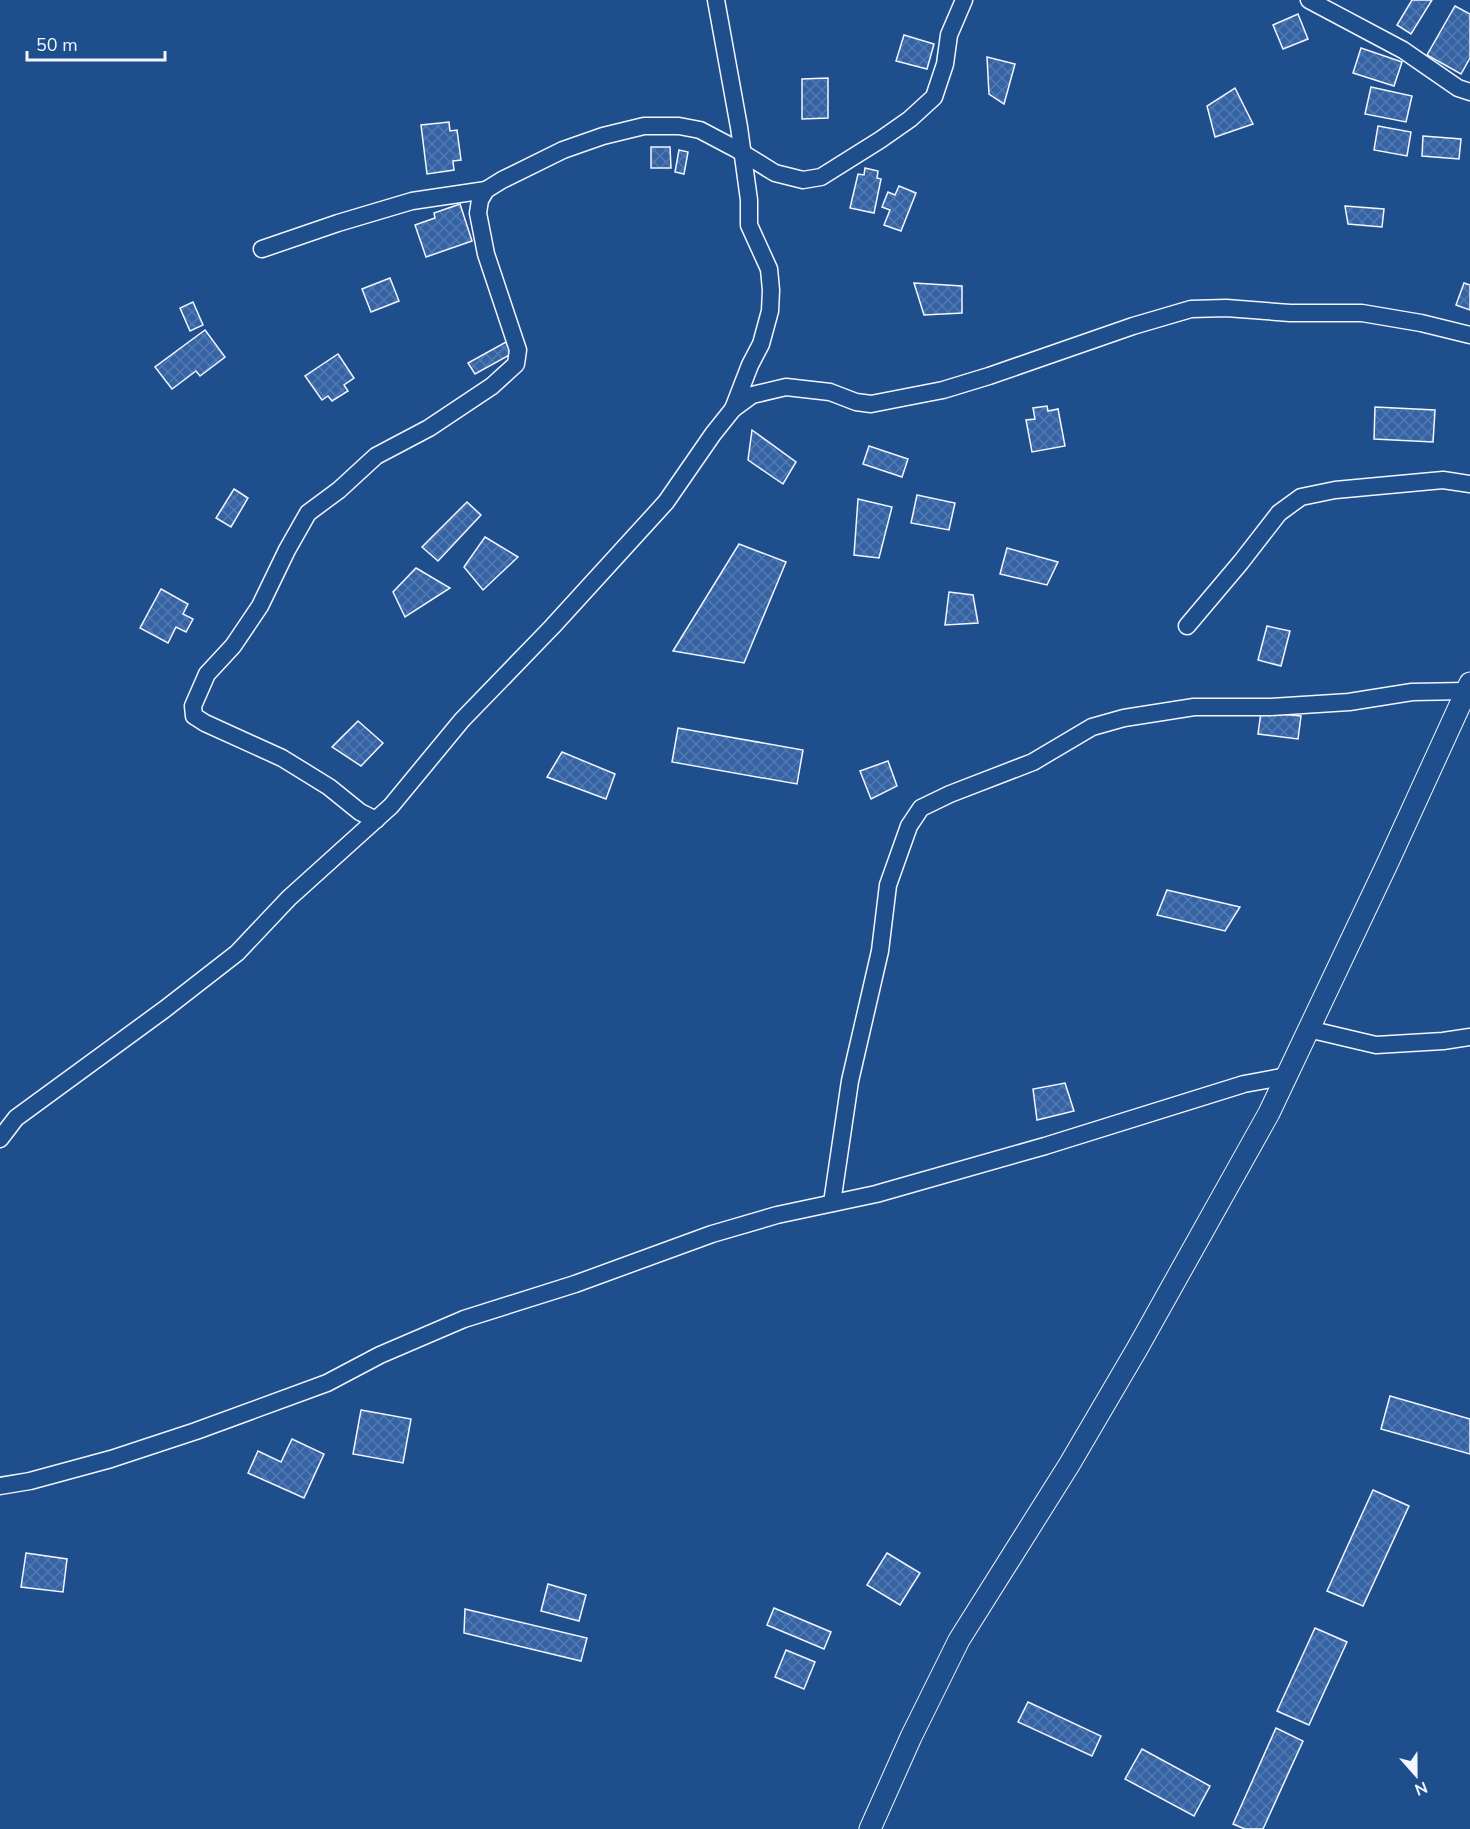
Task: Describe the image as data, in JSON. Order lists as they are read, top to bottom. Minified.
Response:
{"scale_bar":"50 m","north":"bottom"}
